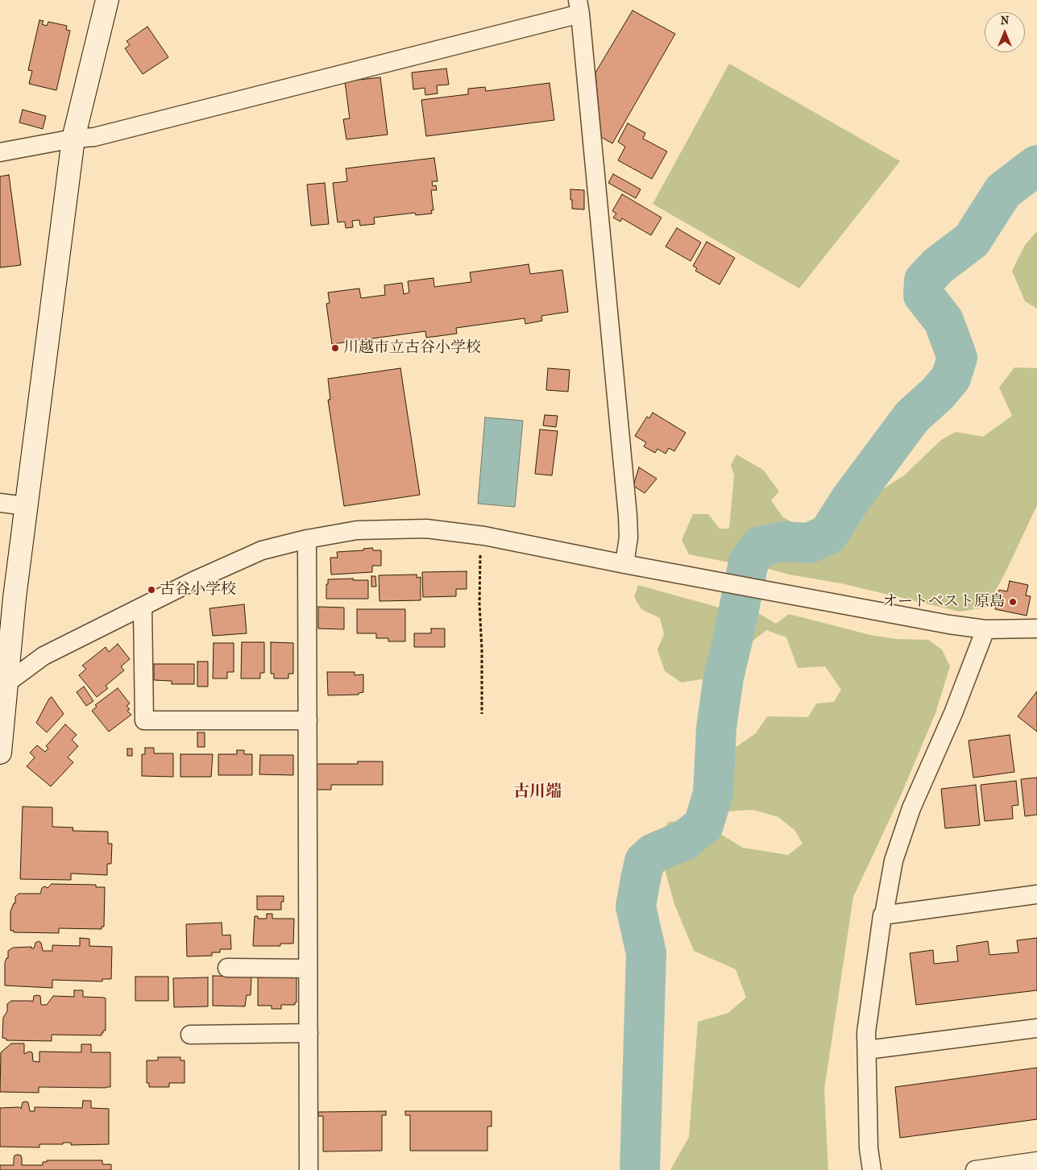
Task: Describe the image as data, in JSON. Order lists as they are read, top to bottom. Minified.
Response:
{"districts":["古川端"],"places":["川越市立古谷小学校","古谷小学校","オートベスト原島"],"north":"top"}
